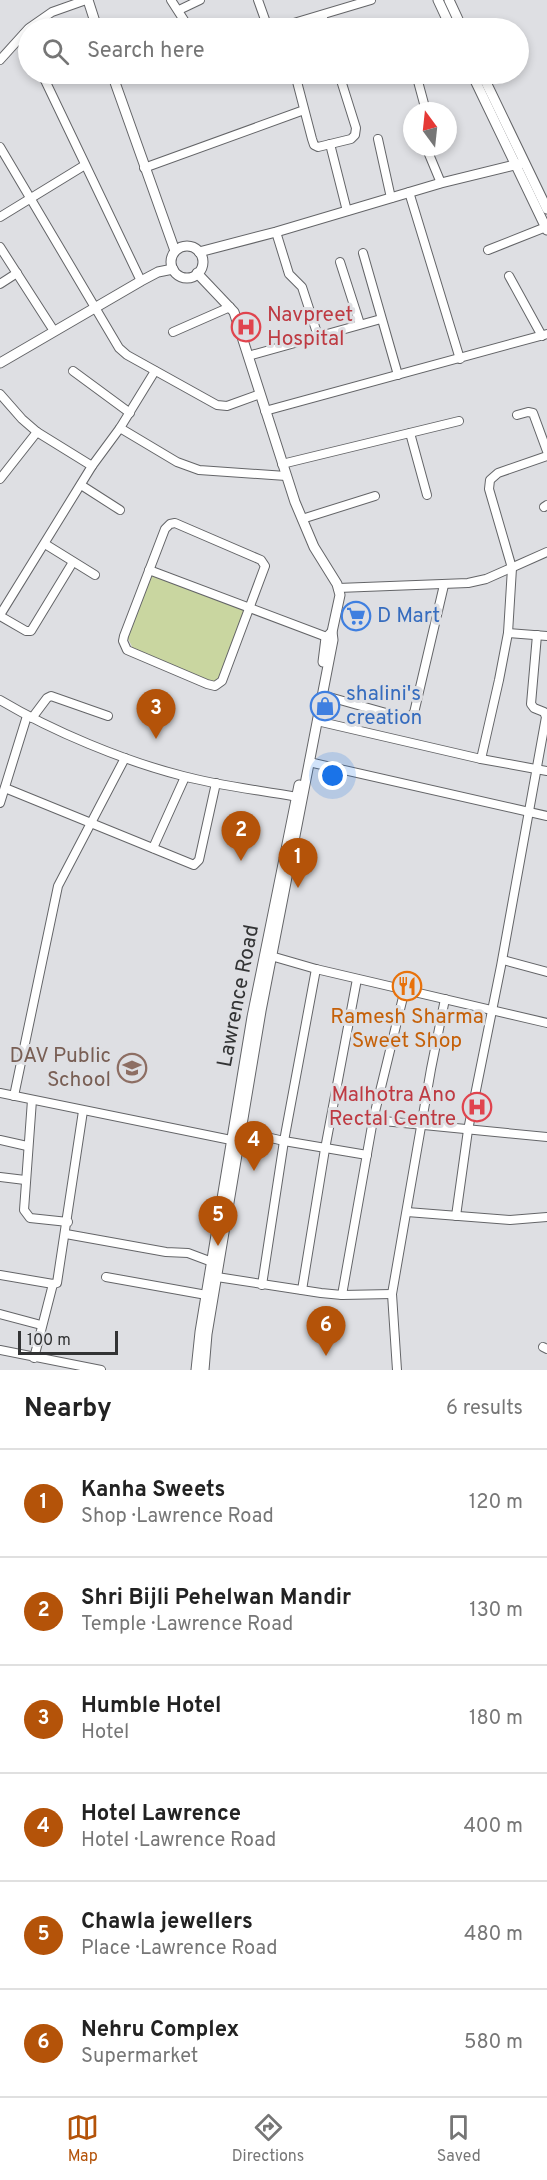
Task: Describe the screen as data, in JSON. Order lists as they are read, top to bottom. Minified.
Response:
{"streets":{"street":["Lawrence Road"]},"places":{"hospital":["Navpreet Hospital","Malhotra Ano Rectal Centre"],"supermarket":["D Mart"],"shop":["shalini's creation"],"restaurant":["Ramesh Sharma Sweet Shop"],"school or university":["DAV Public School"]},"scale_bar":"100 m","north":"top","page":{"search":"Search here","pins":["3","2","1","4","5","6"],"scale":"100 m","heading":["Nearby","6 results"],"list":[{"mark":"1","name":"Kanha Sweets","note":"Shop · Lawrence Road","value":"120 m"},{"mark":"2","name":"Shri Bijli Pehelwan Mandir","note":"Temple · Lawrence Road","value":"130 m"},{"mark":"3","name":"Humble Hotel","note":"Hotel","value":"180 m"},{"mark":"4","name":"Hotel Lawrence","note":"Hotel · Lawrence Road","value":"400 m"},{"mark":"5","name":"Chawla jewellers","note":"Place · Lawrence Road","value":"480 m"},{"mark":"6","name":"Nehru Complex","note":"Supermarket","value":"580 m"}],"nav":["Map","Directions","Saved"]}}
